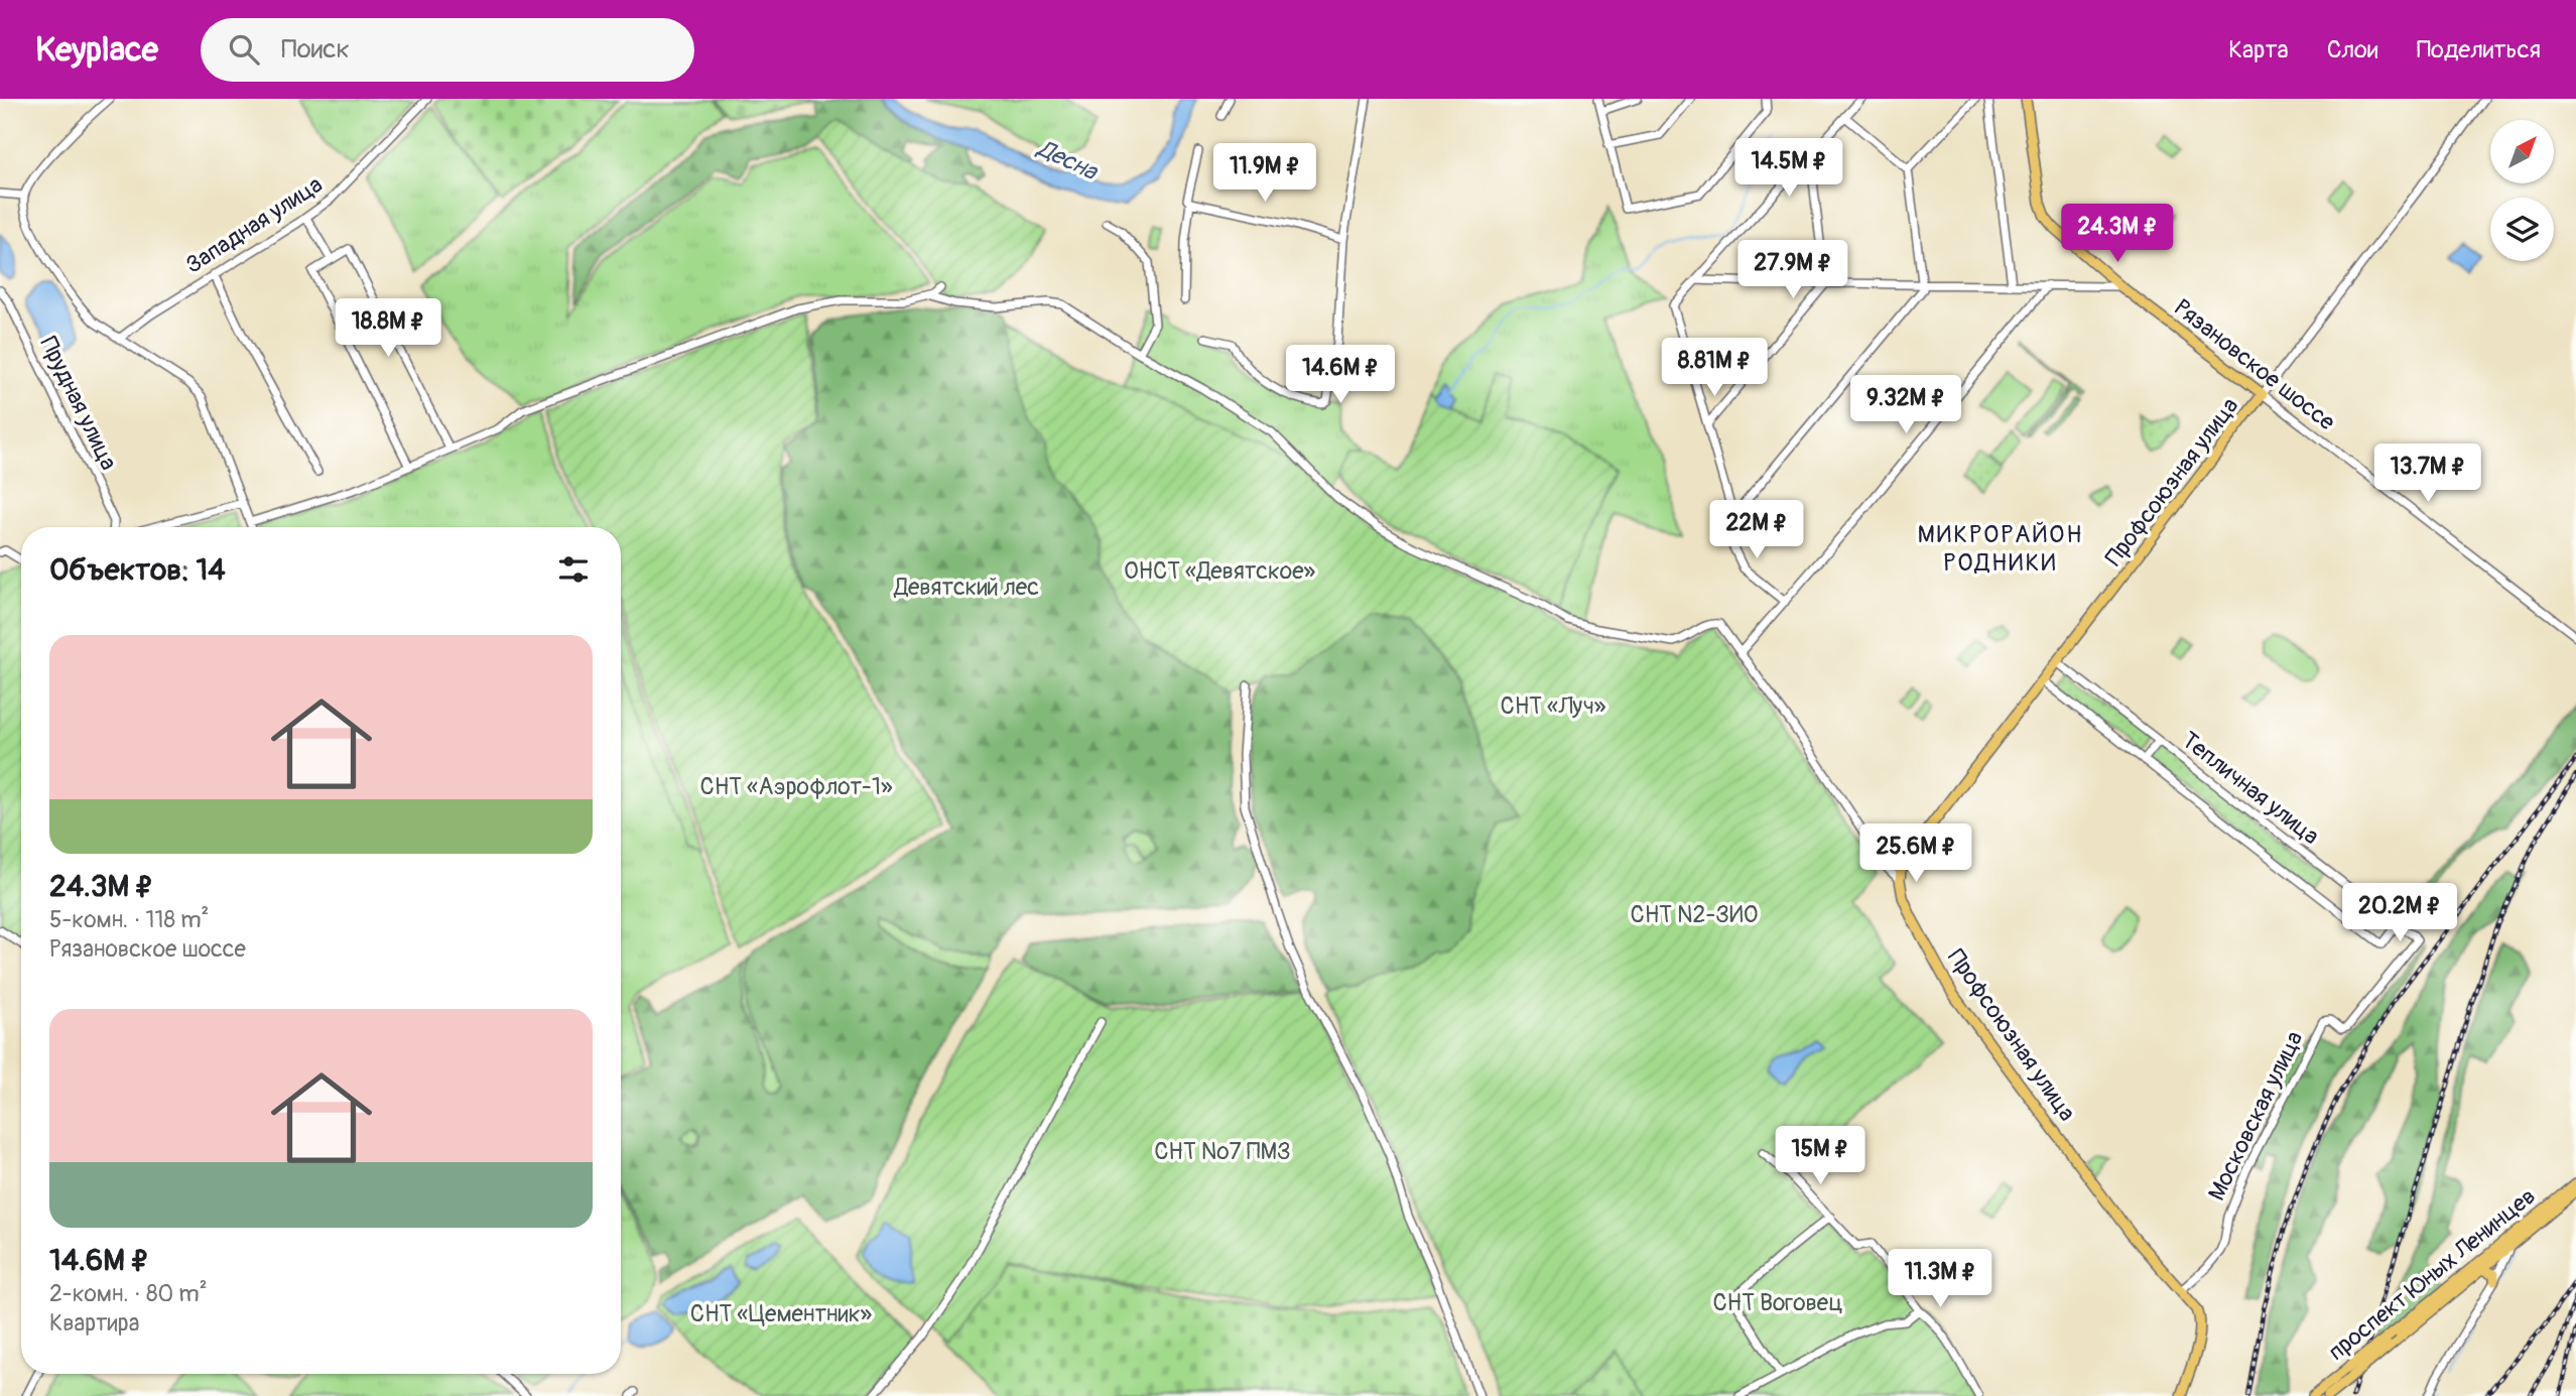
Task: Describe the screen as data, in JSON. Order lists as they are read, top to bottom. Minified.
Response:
{"streets":{"main road":["Рязановское шоссе","Профсоюзная улица","проспект Юных Ленинцев"],"street":["Западная улица","Прудная улица","Тепличная улица","Московская улица"]},"crossings":[["Рязановское шоссе","Профсоюзная улица"],["Профсоюзная улица","Тепличная улица"],["Профсоюзная улица","Московская улица"],["Тепличная улица","Московская улица"]],"districts":["МИКРОРАЙОН РОДНИКИ"],"water":["Десна"],"parks":["ОНСТ «Девятское»","Девятский лес","СНТ «Луч»","СНТ «Аэрофлот-1»","СНТ N2-ЗИО","СНТ №7 ПМЗ","СНТ Воговец","СНТ «Цементник»"],"north":"top right","page":{"header":"Keyplace","search":"Поиск","nav":["Карта","Слои","Поделиться"],"price":["14.5M ₽","11.9M ₽","24.3M ₽","27.9M ₽","18.8M ₽","8.81M ₽","14.6M ₽","9.32M ₽","13.7M ₽","22M ₽","25.6M ₽","20.2M ₽","15M ₽","11.3M ₽"],"heading":"Объектов: 14","list":[{"name":"24.3M ₽","note":"5-комн. · 118 m² · Рязановское шоссе"},{"name":"14.6M ₽","note":"2-комн. · 80 m² · Квартира"}]}}
